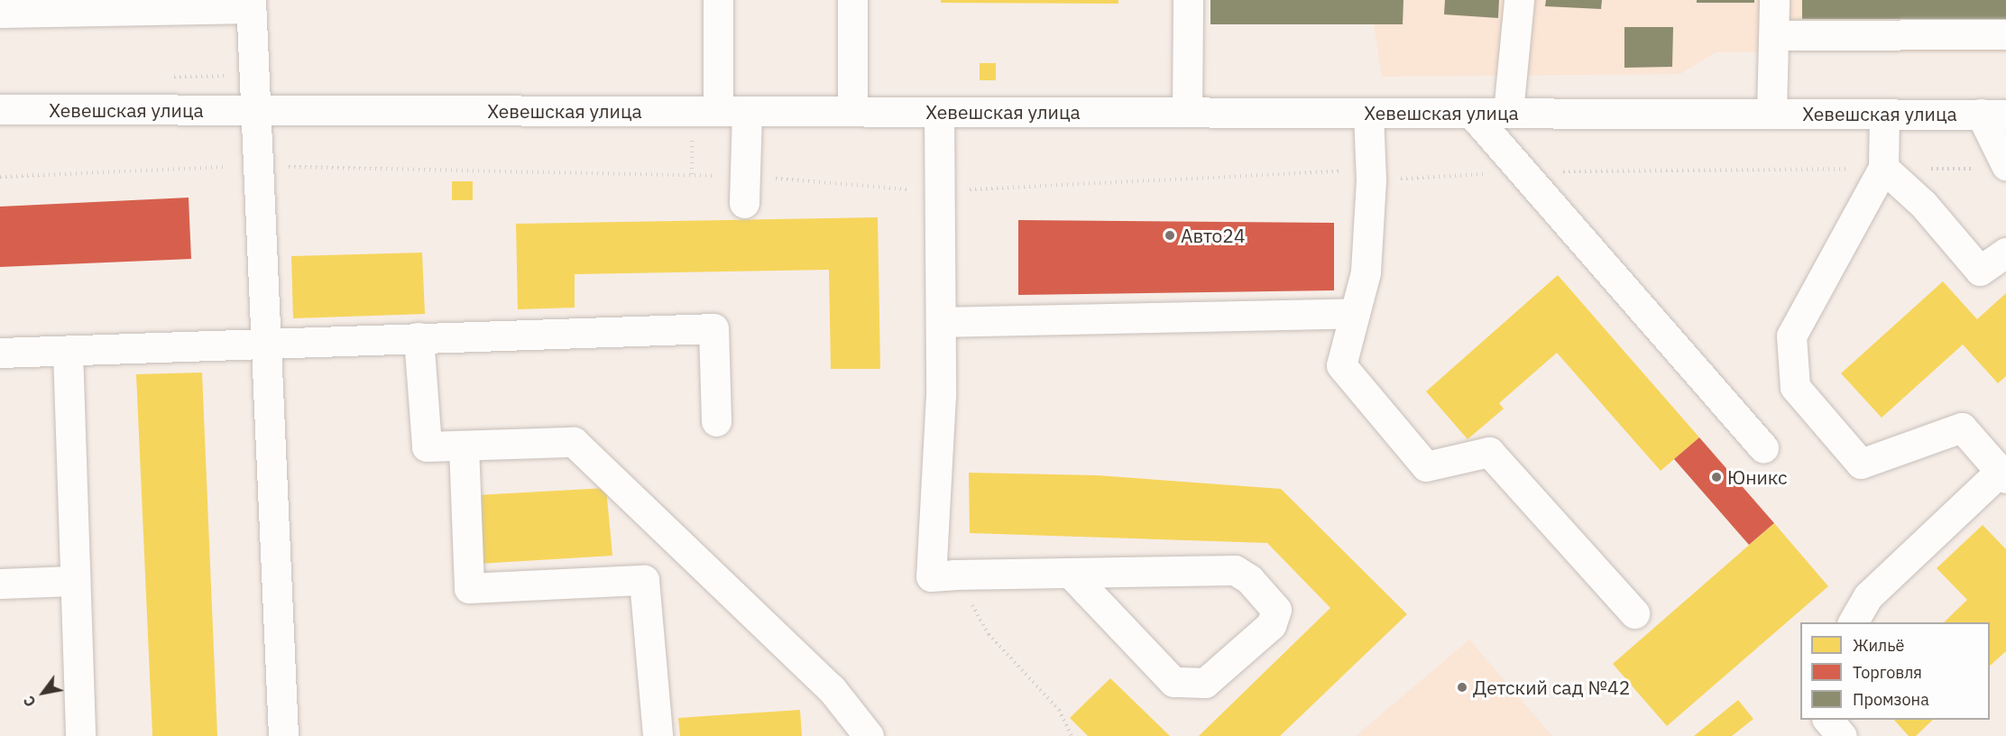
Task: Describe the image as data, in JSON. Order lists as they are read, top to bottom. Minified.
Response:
{"streets":{"street":["Хевешская улица"]},"places":["Авто24","Юникс","Детский сад №42"],"legend":["Жильё","Торговля","Промзона"],"north":"bottom left"}
